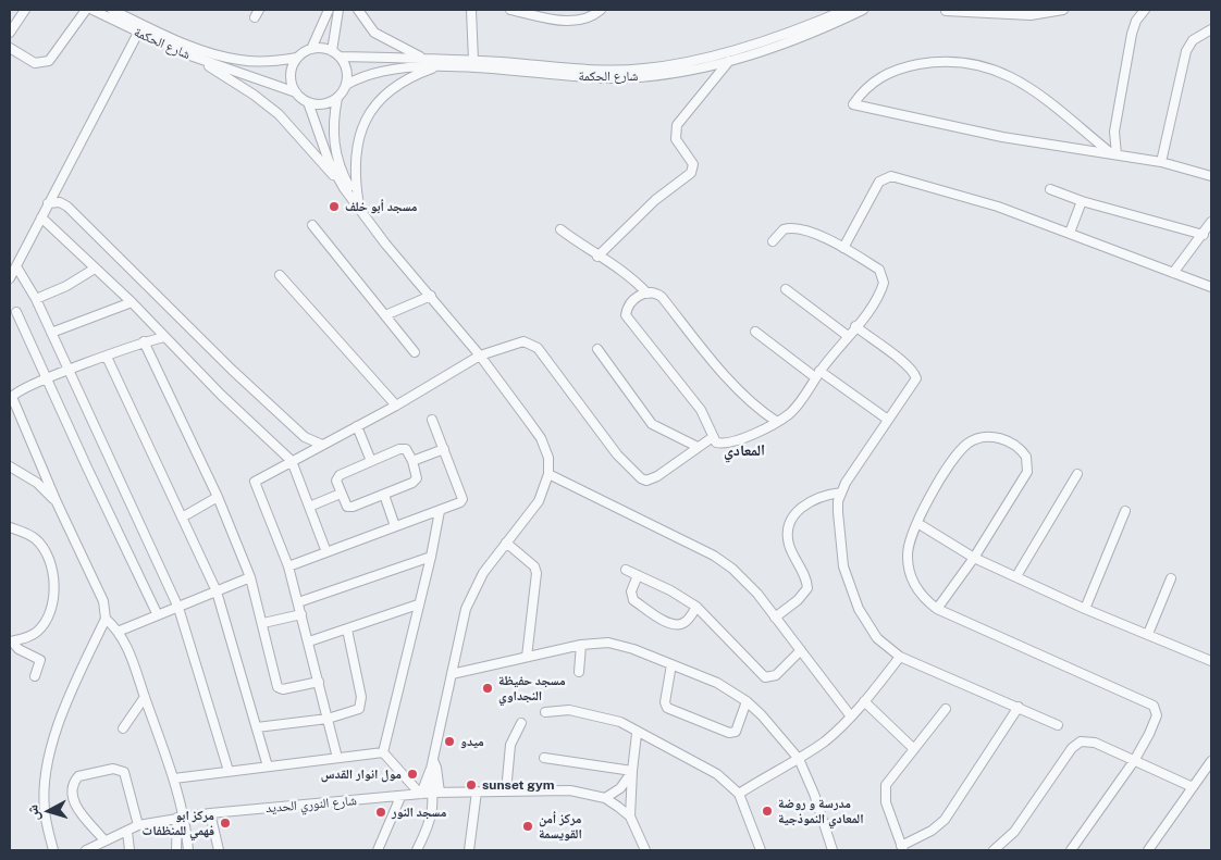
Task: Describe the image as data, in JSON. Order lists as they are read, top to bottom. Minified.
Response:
{"streets":{"street":["شارع الحكمة","شارع النوري الحديد"]},"districts":["المعادي"],"places":["مسجد أبو خلف","مسجد حفيظة النجداوي","ميدو","مول انوار القدس","sunset gym","مدرسة و روضة المعادي النموذجية","مسجد النور","مركز ابو فهمي للمنظفات","مركز أمن القويسمة"],"north":"left"}
